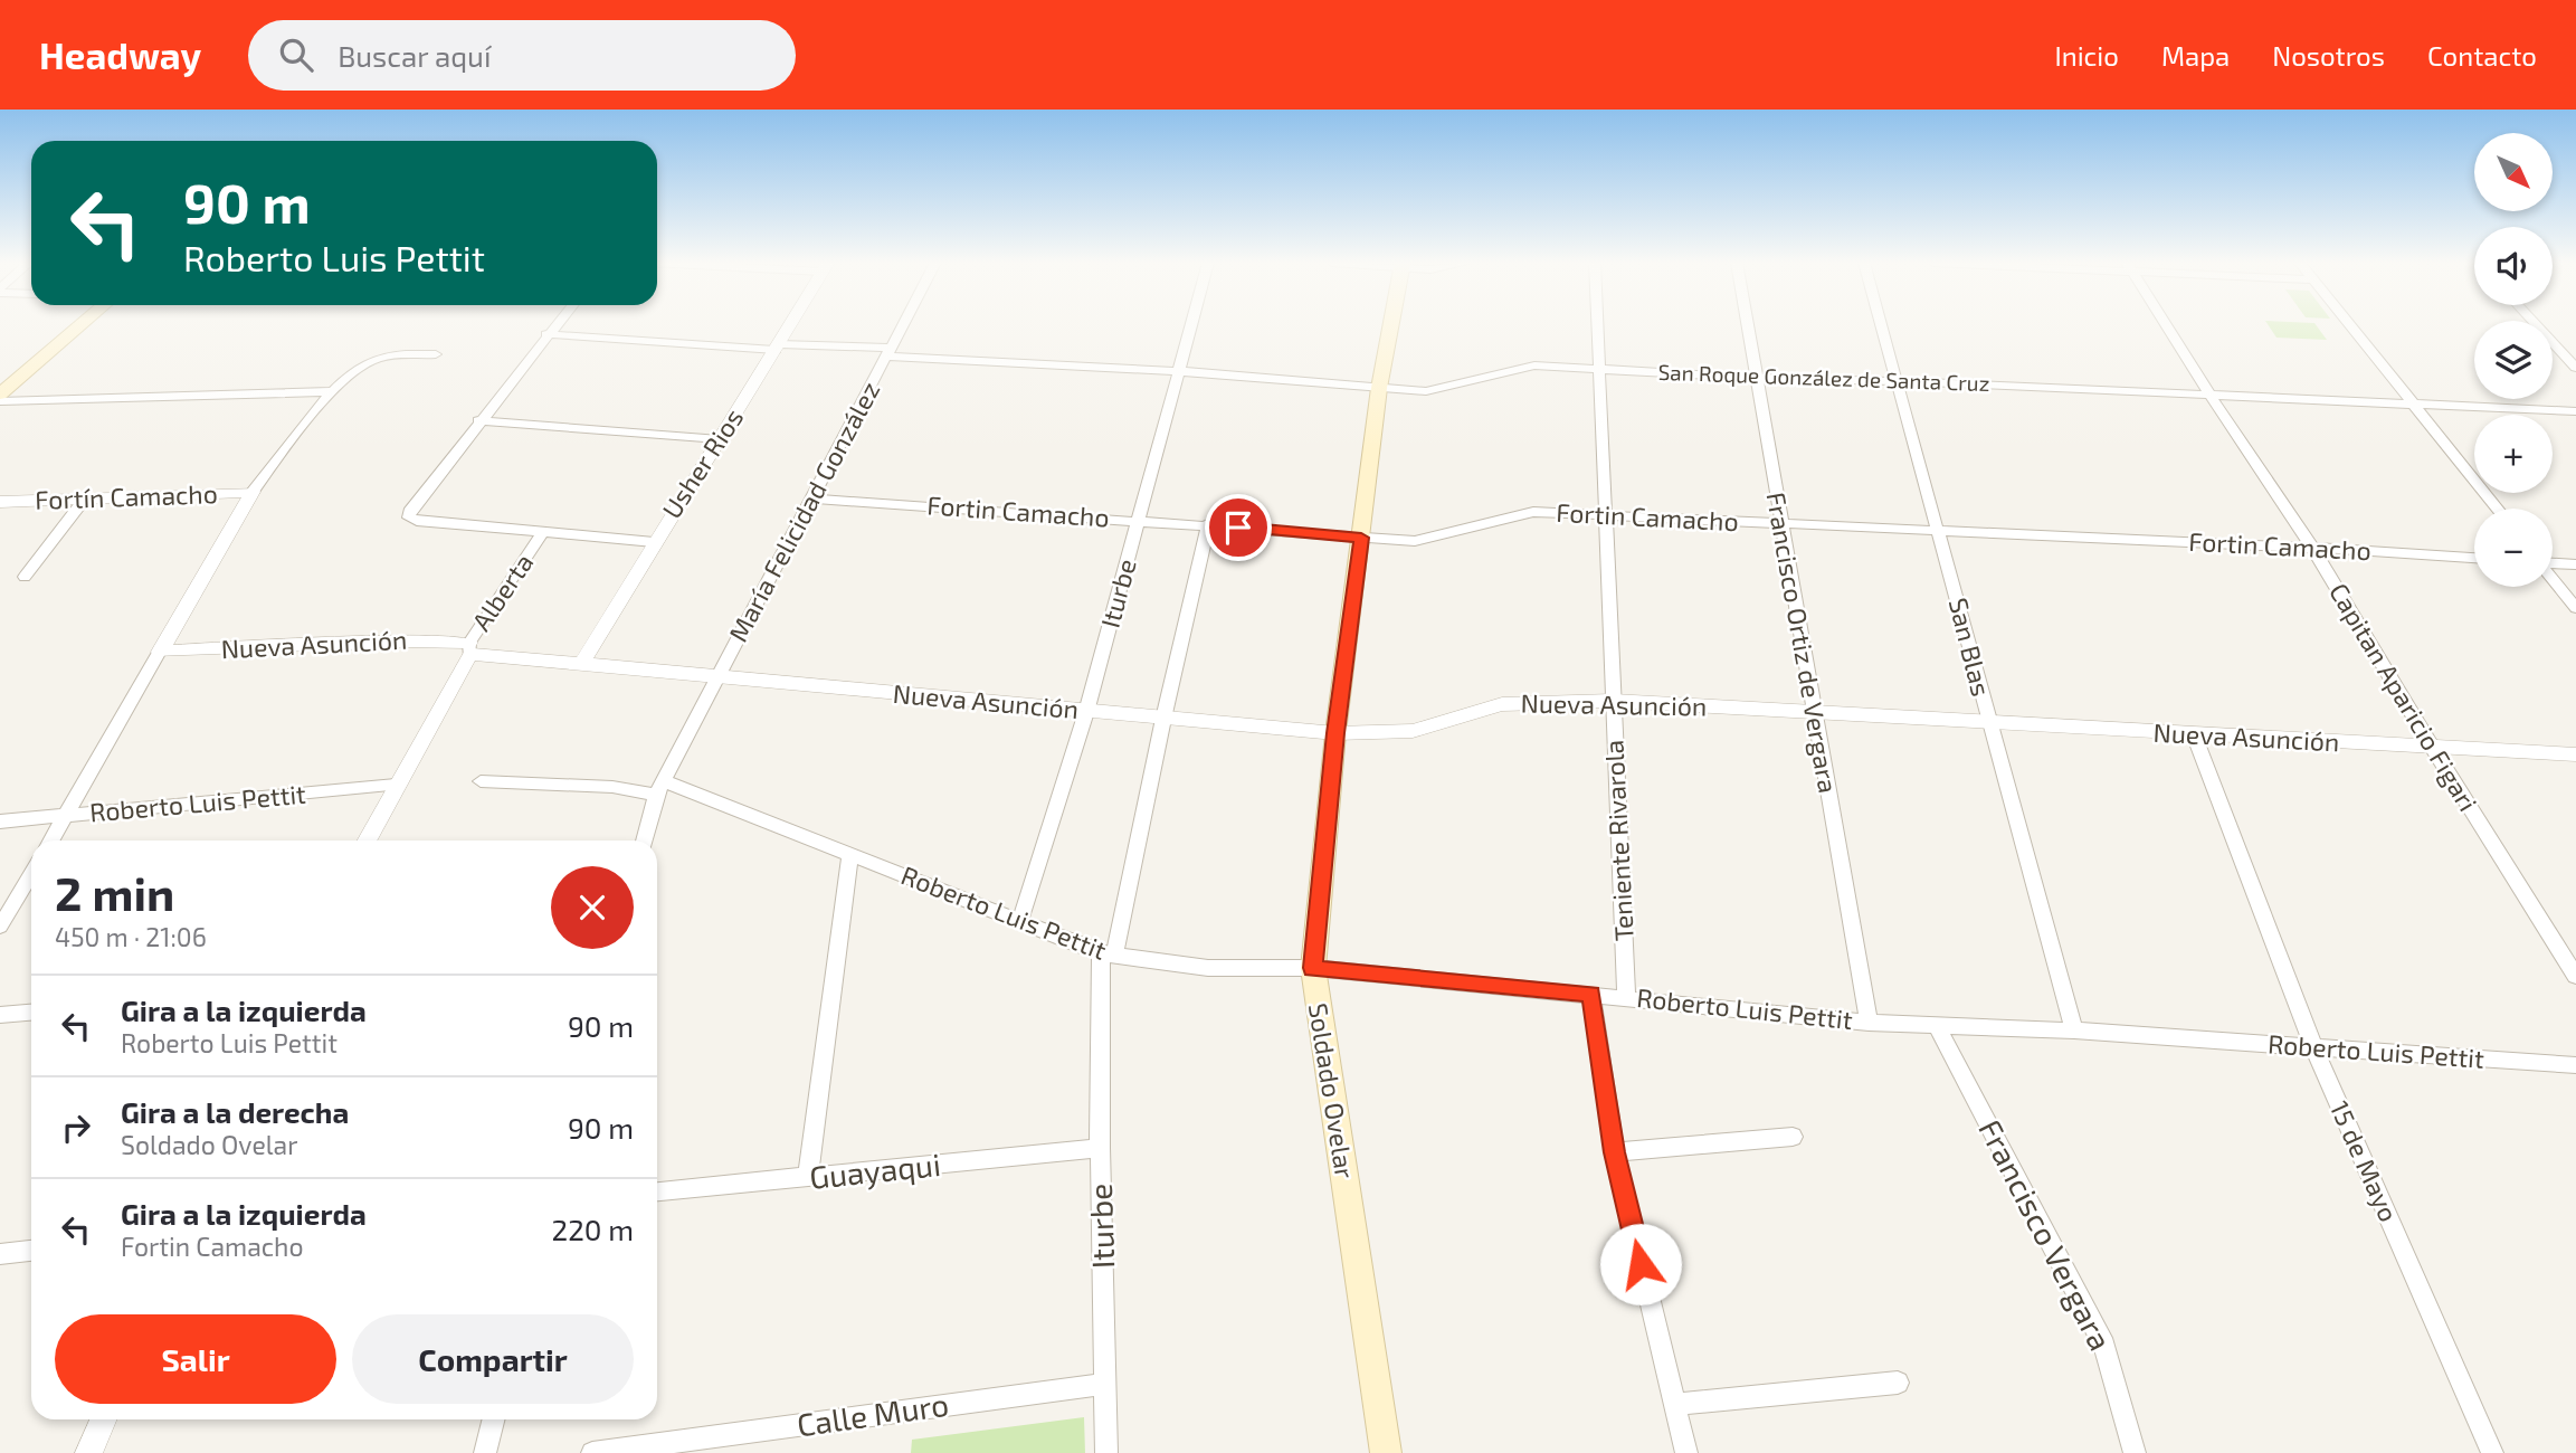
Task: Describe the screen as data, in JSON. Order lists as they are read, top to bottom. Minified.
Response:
{"streets":{"main road":["Soldado Ovelar"],"street":["San Roque González de Santa Cruz","Usher Rios","Fortín Camacho","María Felicidad González","Fortin Camacho","Alberta","Iturbe","Francisco Ortiz de Vergara","Nueva Asunción","San Blas","Capitan Aparicio Figari","Roberto Luis Pettit","Teniente Rivarola","15 de Mayo","Guayaqui","Francisco Vergara","Calle Muro"]},"crossings":[["San Roque González de Santa Cruz","Usher Rios"],["San Roque González de Santa Cruz","María Felicidad González"],["San Roque González de Santa Cruz","Iturbe"],["San Roque González de Santa Cruz","Francisco Ortiz de Vergara"],["San Roque González de Santa Cruz","San Blas"],["San Roque González de Santa Cruz","Capitan Aparicio Figari"],["San Roque González de Santa Cruz","Teniente Rivarola"],["San Roque González de Santa Cruz","Soldado Ovelar"],["Usher Rios","Nueva Asunción"],["María Felicidad González","Fortin Camacho"],["María Felicidad González","Nueva Asunción"],["Fortin Camacho","Iturbe"],["Fortin Camacho","Francisco Ortiz de Vergara"],["Fortin Camacho","San Blas"],["Fortin Camacho","Capitan Aparicio Figari"],["Fortin Camacho","Teniente Rivarola"],["Fortin Camacho","Soldado Ovelar"],["Alberta","Nueva Asunción"],["Iturbe","Nueva Asunción"],["Iturbe","Roberto Luis Pettit"],["Iturbe","Guayaqui"],["Iturbe","Calle Muro"],["Francisco Ortiz de Vergara","Nueva Asunción"],["Francisco Ortiz de Vergara","Roberto Luis Pettit"],["Nueva Asunción","San Blas"],["Nueva Asunción","Capitan Aparicio Figari"],["Nueva Asunción","Teniente Rivarola"],["Nueva Asunción","Soldado Ovelar"],["Nueva Asunción","15 de Mayo"],["San Blas","Roberto Luis Pettit"],["Roberto Luis Pettit","Teniente Rivarola"],["Roberto Luis Pettit","Soldado Ovelar"],["Roberto Luis Pettit","15 de Mayo"],["Roberto Luis Pettit","Francisco Vergara"]],"north":"bottom right","page":{"header":"Headway","search":"Buscar aquí","nav":["Inicio","Mapa","Nosotros","Contacto"],"map_buttons":["+","−"],"turn":["90 m","Roberto Luis Pettit"],"heading":["2 min","450 m · 21:06"],"list":[{"name":"Gira a la izquierda","note":"Roberto Luis Pettit","value":"90 m"},{"name":"Gira a la derecha","note":"Soldado Ovelar","value":"90 m"},{"name":"Gira a la izquierda","note":"Fortin Camacho","value":"220 m"}],"buttons":["Salir","Compartir"]}}
